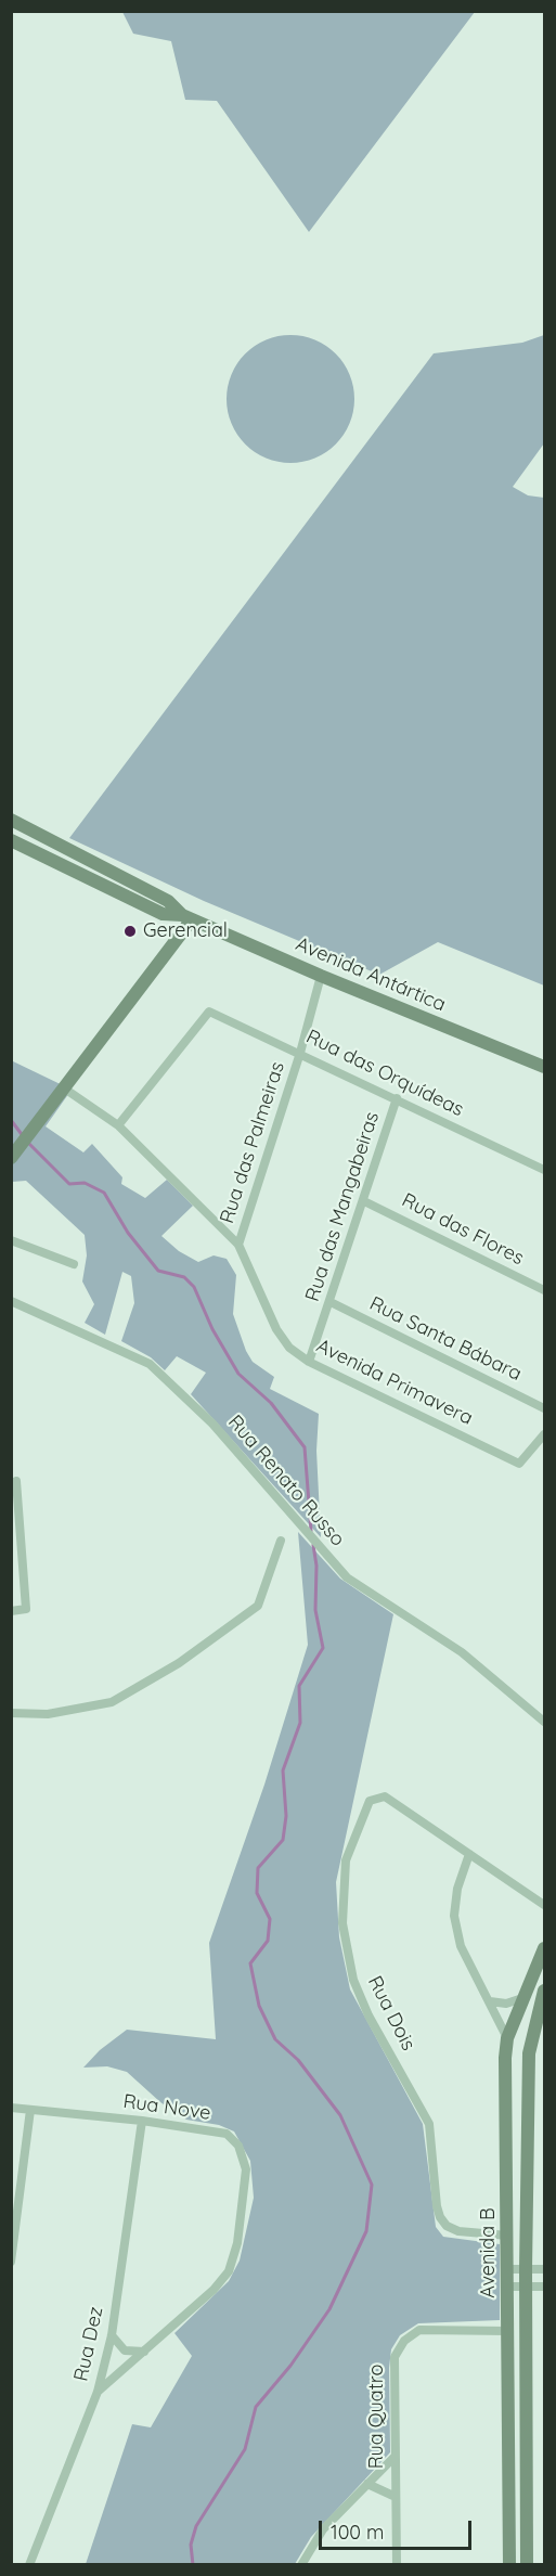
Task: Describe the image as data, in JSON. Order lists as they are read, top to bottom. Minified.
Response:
{"streets":{"street":["Avenida Antártica","Rua das Orquídeas","Rua das Palmeiras","Rua das Mangabeiras","Rua das Flores","Rua Santa Bábara","Avenida Primavera","Rua Renato Russo","Rua Dois","Rua Nove","Avenida B","Rua Dez","Rua Quatro"]},"crossings":[["Avenida Antártica","Rua das Palmeiras"],["Rua das Orquídeas","Rua das Palmeiras"],["Rua das Orquídeas","Rua das Mangabeiras"],["Rua das Orquídeas","Avenida Primavera"],["Rua das Palmeiras","Avenida Primavera"],["Rua das Mangabeiras","Rua das Flores"],["Rua das Mangabeiras","Rua Santa Bábara"],["Rua das Mangabeiras","Avenida Primavera"],["Rua Dois","Avenida B"],["Rua Nove","Rua Dez"],["Avenida B","Rua Quatro"]],"places":["Gerencial"],"scale_bar":"100 m"}
